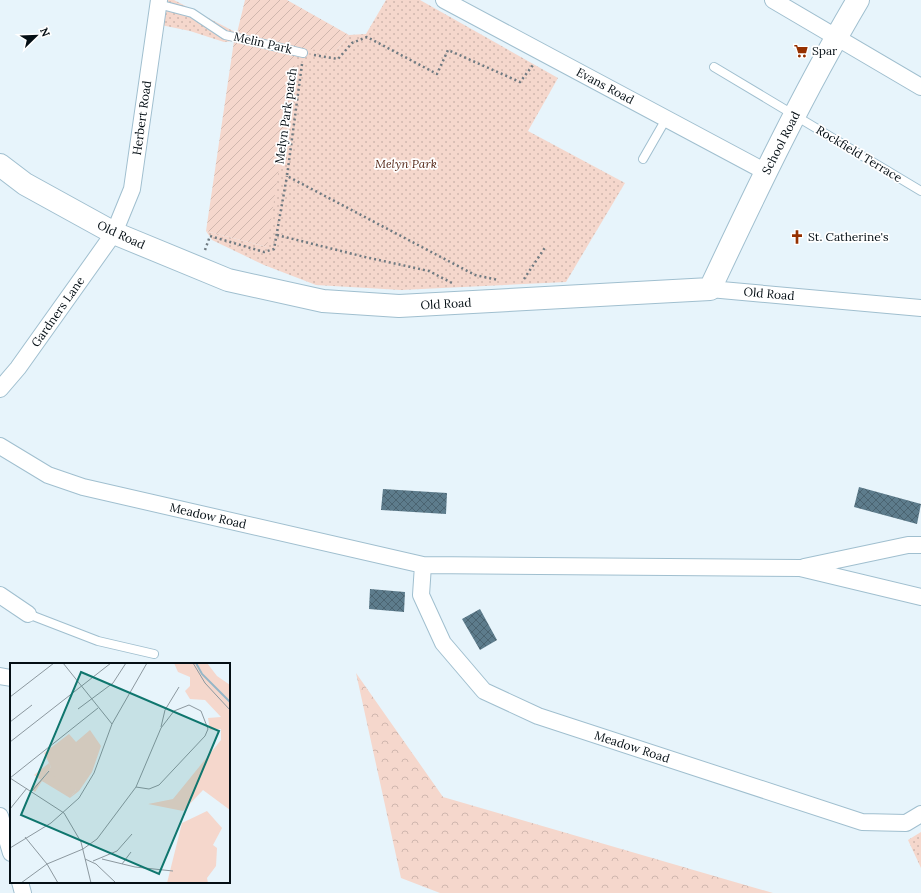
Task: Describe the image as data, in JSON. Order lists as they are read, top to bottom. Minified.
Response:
{"streets":{"street":["Evans Road","Herbert Road","School Road","Old Road","Gardners Lane","Meadow Road"],"lane":["Melin Park","Rockfield Terrace"],"path":["Melyn Park patch"]},"crossings":[["Melin Park","Melyn Park patch"],["Melin Park","Herbert Road"],["Evans Road","School Road"],["Melyn Park patch","Old Road"],["Herbert Road","Old Road"],["Herbert Road","Gardners Lane"],["School Road","Rockfield Terrace"],["School Road","Old Road"],["Old Road","Gardners Lane"]],"parks":["Melyn Park"],"places":{"supermarket":["Spar"],"church":["St. Catherine's"]},"north":"top right"}
